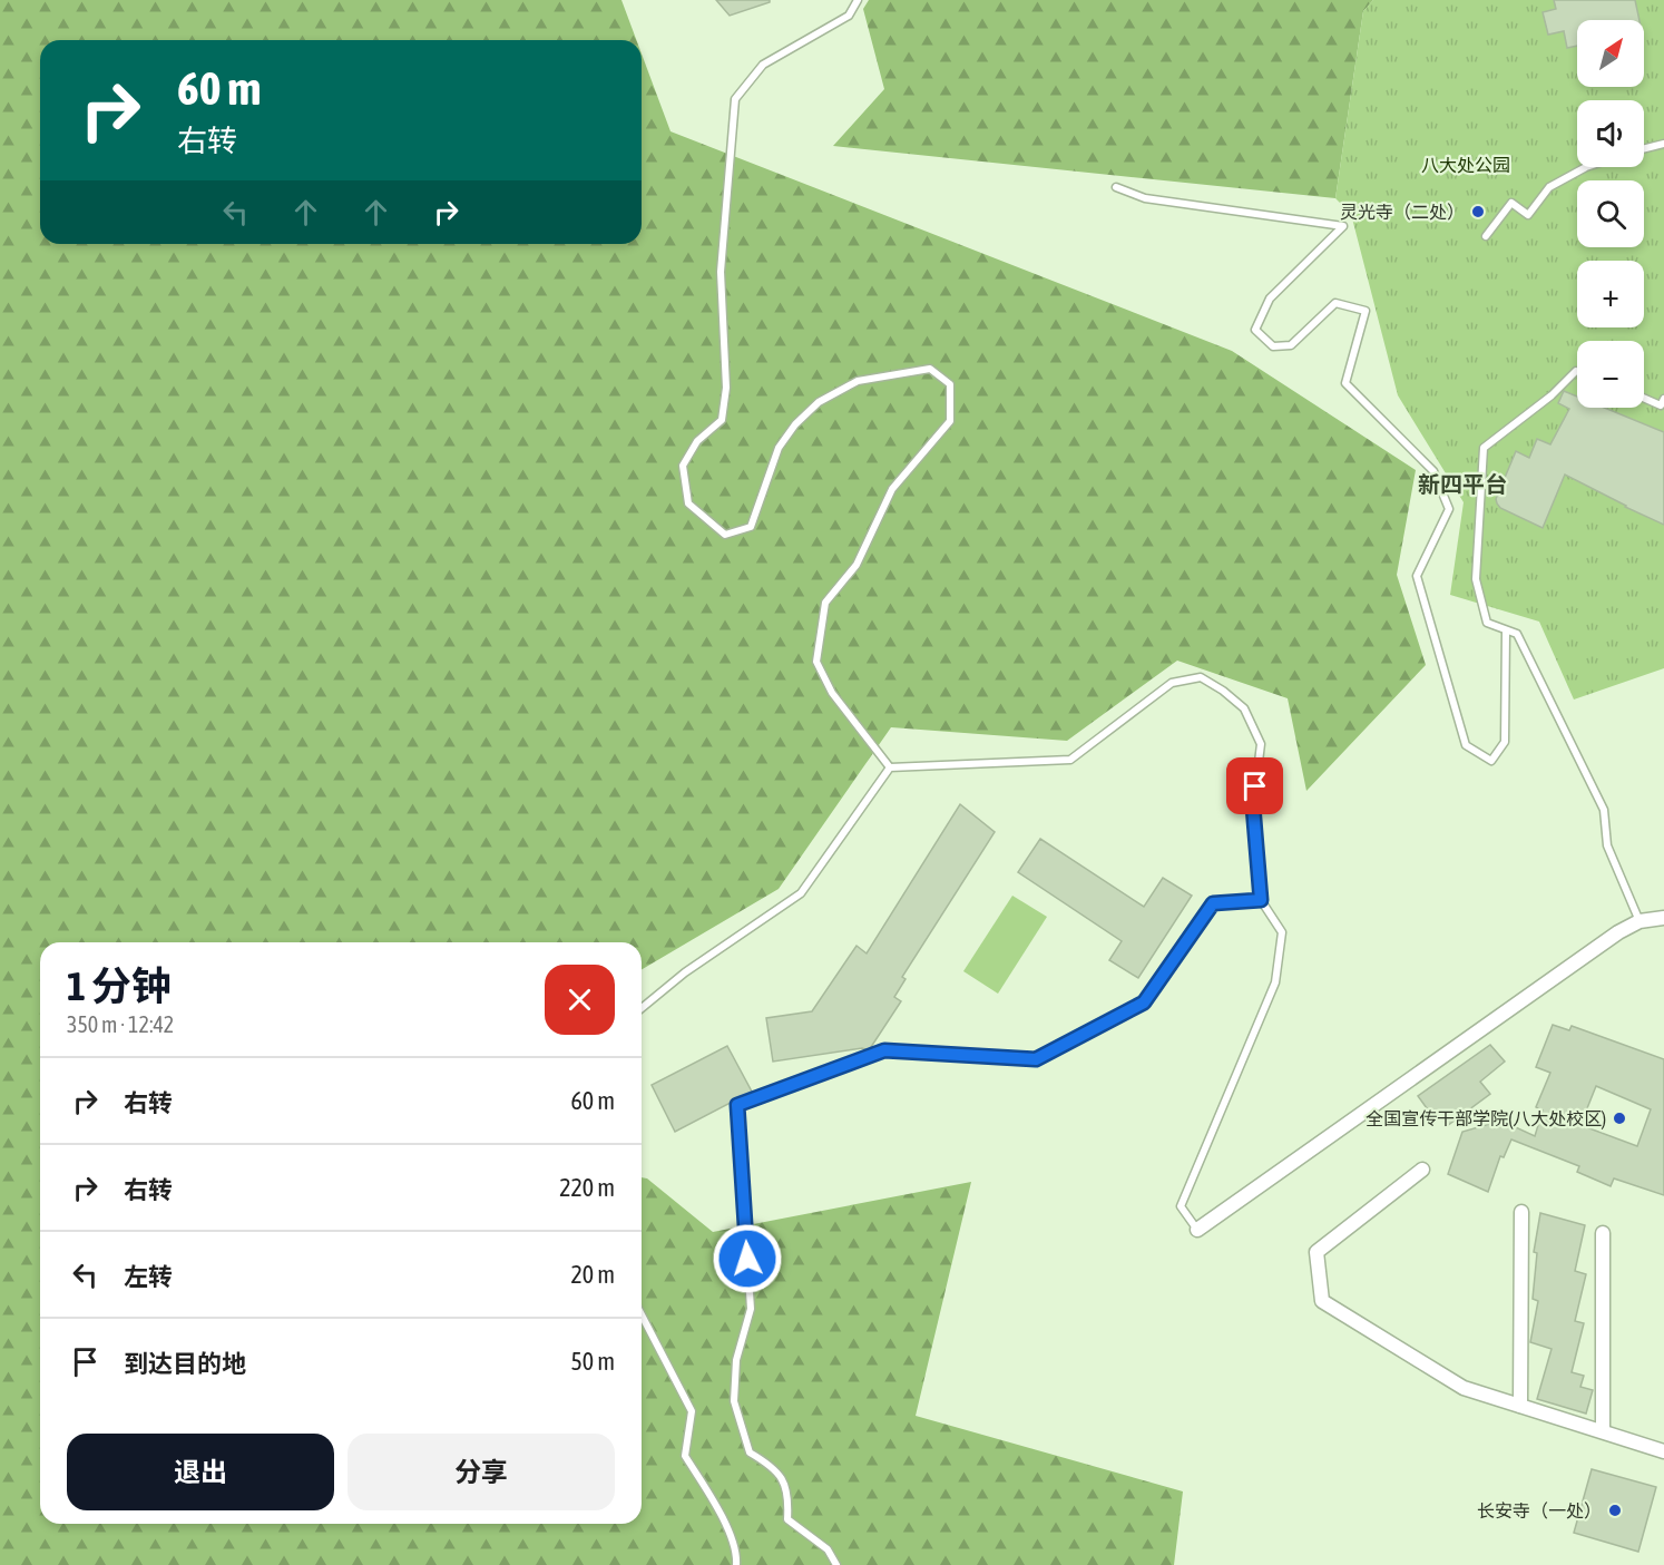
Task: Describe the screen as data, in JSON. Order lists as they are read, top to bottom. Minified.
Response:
{"districts":["新四平台"],"parks":["八大处公园"],"places":["灵光寺（二处）","全国宣传干部学院(八大处校区)","长安寺（一处）"],"north":"top right","page":{"map_buttons":["+","−"],"turn":["60 m","右转"],"heading":["1 分钟","350 m · 12:42"],"list":[{"name":"右转","value":"60 m"},{"name":"右转","value":"220 m"},{"name":"左转","value":"20 m"},{"name":"到达目的地","value":"50 m"}],"buttons":["退出","分享"]}}
